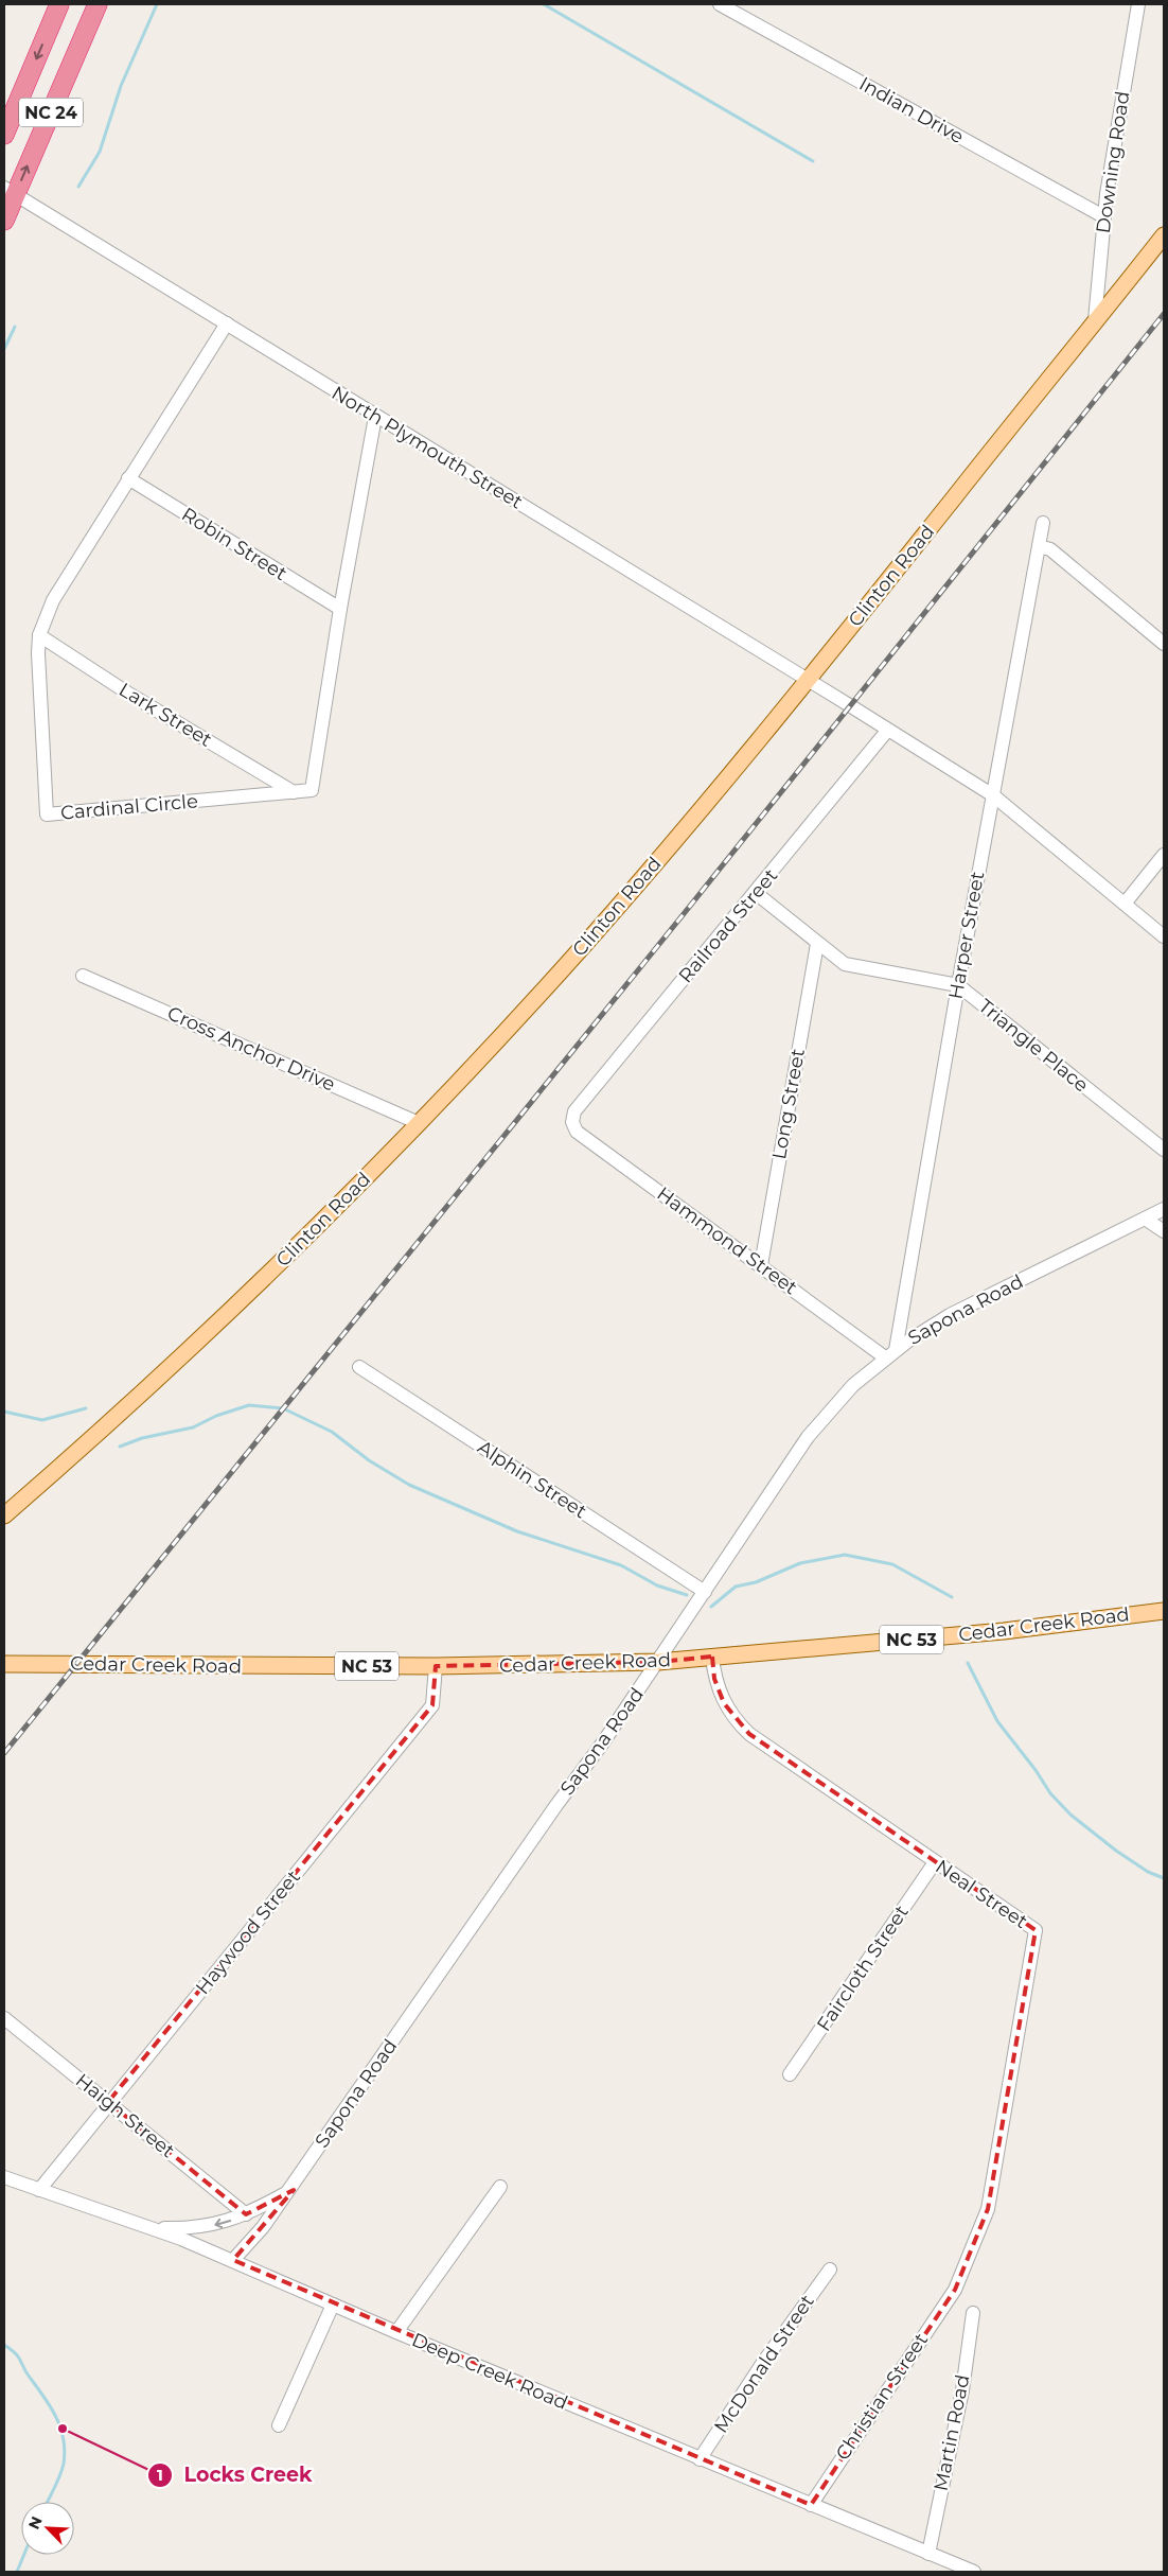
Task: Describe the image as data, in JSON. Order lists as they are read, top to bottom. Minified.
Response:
{"streets":{"highway":["NC 24"],"main road":["Clinton Road","Cedar Creek Road","NC 53"],"street":["Indian Drive","Downing Road","North Plymouth Street","Robin Street","Lark Street","Cardinal Circle","Railroad Street","Harper Street","Triangle Place","Cross Anchor Drive","Long Street","Hammond Street","Sapona Road","Alphin Street","Neal Street","Haywood Street","Faircloth Street","Haigh Street","McDonald Street","Deep Creek Road","Christian Street","Martin Road"]},"crossings":[["Indian Drive","Downing Road"],["NC 24","North Plymouth Street"],["Downing Road","Clinton Road"],["North Plymouth Street","Clinton Road"],["North Plymouth Street","Cardinal Circle"],["North Plymouth Street","Railroad Street"],["North Plymouth Street","Harper Street"],["Robin Street","Cardinal Circle"],["Clinton Road","Cross Anchor Drive"],["Lark Street","Cardinal Circle"],["Railroad Street","Triangle Place"],["Railroad Street","Hammond Street"],["Harper Street","Triangle Place"],["Harper Street","Hammond Street"],["Harper Street","Sapona Road"],["Triangle Place","Long Street"],["Long Street","Hammond Street"],["Hammond Street","Sapona Road"],["Sapona Road","Alphin Street"],["Sapona Road","Cedar Creek Road"],["Sapona Road","Deep Creek Road"],["Cedar Creek Road","Neal Street"],["Cedar Creek Road","Haywood Street"],["Neal Street","Faircloth Street"],["Neal Street","Christian Street"],["Haywood Street","Haigh Street"],["Haywood Street","Deep Creek Road"],["McDonald Street","Deep Creek Road"],["Deep Creek Road","Christian Street"],["Deep Creek Road","Martin Road"]],"places":["Locks Creek"],"north":"top left"}
